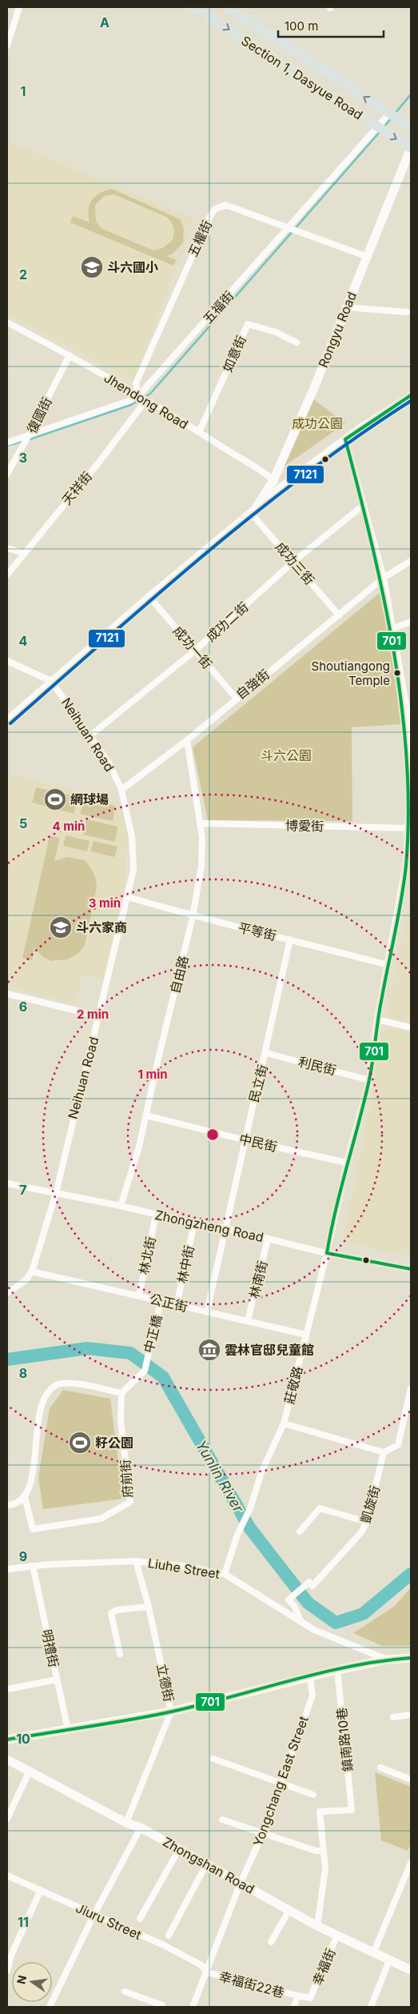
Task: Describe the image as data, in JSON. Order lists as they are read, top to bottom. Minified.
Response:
{"streets":{"main road":["Section 1, Dasyue Road"],"street":["五權街","五福街","Rongyu Road","如意街","Jhendong Road","復國街","天祥街","成功三街","成功二街","成功一街","自強街","Neihuan Road","博愛街","平等街","自由路","利民街","民立街","中民街","Zhongzheng Road","林北街","林中街","林南街","公正街","中正橋","莊敬路","府前街","凱旋街","Liuhe Street","明禮街","立德街","鎮南路10巷","Yongchang East Street","Zhongshan Road","Jiuru Street","幸福街","幸福街22巷"]},"crossings":[["Section 1, Dasyue Road","五福街"],["Section 1, Dasyue Road","Rongyu Road"],["五權街","五福街"],["五權街","Rongyu Road"],["五權街","Jhendong Road"],["五權街","天祥街"],["五福街","Jhendong Road"],["五福街","復國街"],["五福街","天祥街"],["Rongyu Road","Jhendong Road"],["Rongyu Road","成功三街"],["如意街","Jhendong Road"],["Jhendong Road","復國街"],["Jhendong Road","天祥街"],["成功三街","成功二街"],["成功三街","自強街"],["成功二街","成功一街"],["成功二街","Neihuan Road"],["成功二街","莊敬路"],["成功一街","自強街"],["自強街","Neihuan Road"],["自強街","自由路"],["自強街","莊敬路"],["Neihuan Road","平等街"],["Neihuan Road","Zhongzheng Road"],["Neihuan Road","公正街"],["博愛街","自由路"],["博愛街","莊敬路"],["平等街","自由路"],["平等街","民立街"],["平等街","莊敬路"],["自由路","中民街"],["自由路","Zhongzheng Road"],["利民街","民立街"],["利民街","莊敬路"],["民立街","中民街"],["民立街","Zhongzheng Road"],["民立街","公正街"],["中民街","莊敬路"],["Zhongzheng Road","林北街"],["Zhongzheng Road","林中街"],["Zhongzheng Road","林南街"],["Zhongzheng Road","莊敬路"],["林北街","公正街"],["林中街","公正街"],["林南街","公正街"],["公正街","中正橋"],["公正街","莊敬路"],["中正橋","府前街"],["莊敬路","Liuhe Street"],["凱旋街","Liuhe Street"],["Liuhe Street","明禮街"],["Liuhe Street","立德街"],["立德街","Zhongshan Road"],["Yongchang East Street","Zhongshan Road"],["Yongchang East Street","Jiuru Street"],["Yongchang East Street","幸福街22巷"],["Zhongshan Road","幸福街"],["Jiuru Street","幸福街22巷"],["幸福街","幸福街22巷"]],"water":["Yunlin River"],"parks":["成功公園","斗六公園"],"places":{"school or university":["斗六國小","斗六家商"],"other":["Shoutiangong Temple"],"sports":["網球場","籽公園"],"museum":["雲林官邸兒童館"]},"lines":["transit line 701","transit line 7121"],"scale_bar":"100 m","north":"left","grid":{"columns":["A"],"rows":["1","2","3","4","5","6","7","8","9","10","11"]},"rings":["4 min","3 min","2 min","1 min"]}
